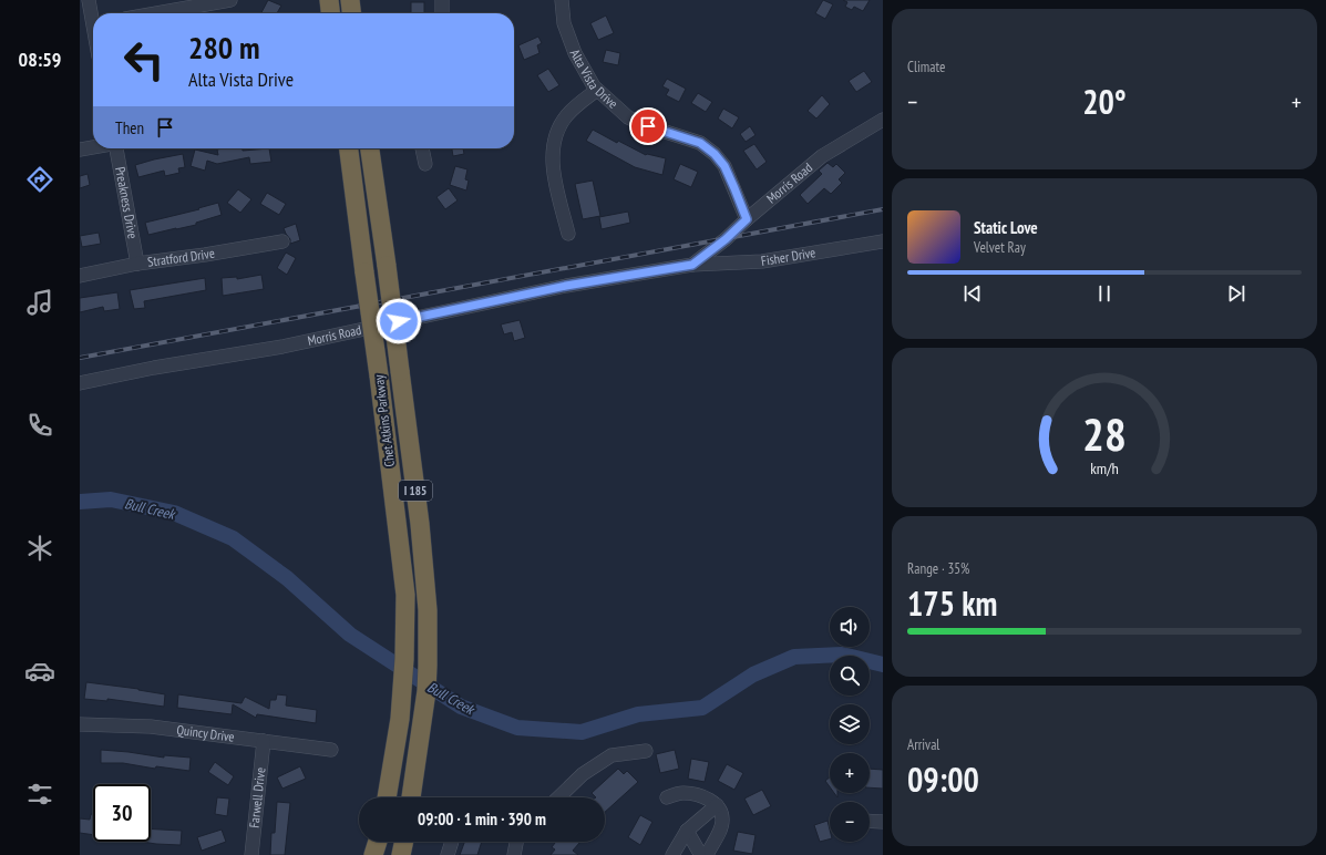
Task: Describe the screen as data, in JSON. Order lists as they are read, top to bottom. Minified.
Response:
{"streets":{"highway":["Chet Atkins Parkway","I 185"],"street":["Alta Vista Drive","Morris Road","Preakness Drive","Fisher Drive","Stratford Drive","Quincy Drive","Farwell Drive"]},"crossings":[["Alta Vista Drive","Morris Road"],["Morris Road","Fisher Drive"],["Preakness Drive","Stratford Drive"],["Quincy Drive","Farwell Drive"]],"water":["Bull Creek"],"page":{"tabs":"08:59","tile":["Climate",["Range · 35%","175 km"],["Arrival","09:00"]],"turn":["280 m","Alta Vista Drive"],"heat":["−","20°","+"],"then":"Then","song":["Static Love","Velvet Ray"],"map_buttons":["+","−"],"limit":"30","trip":"09:00 · 1 min · 390 m","gauge":["28","km/h"]}}
